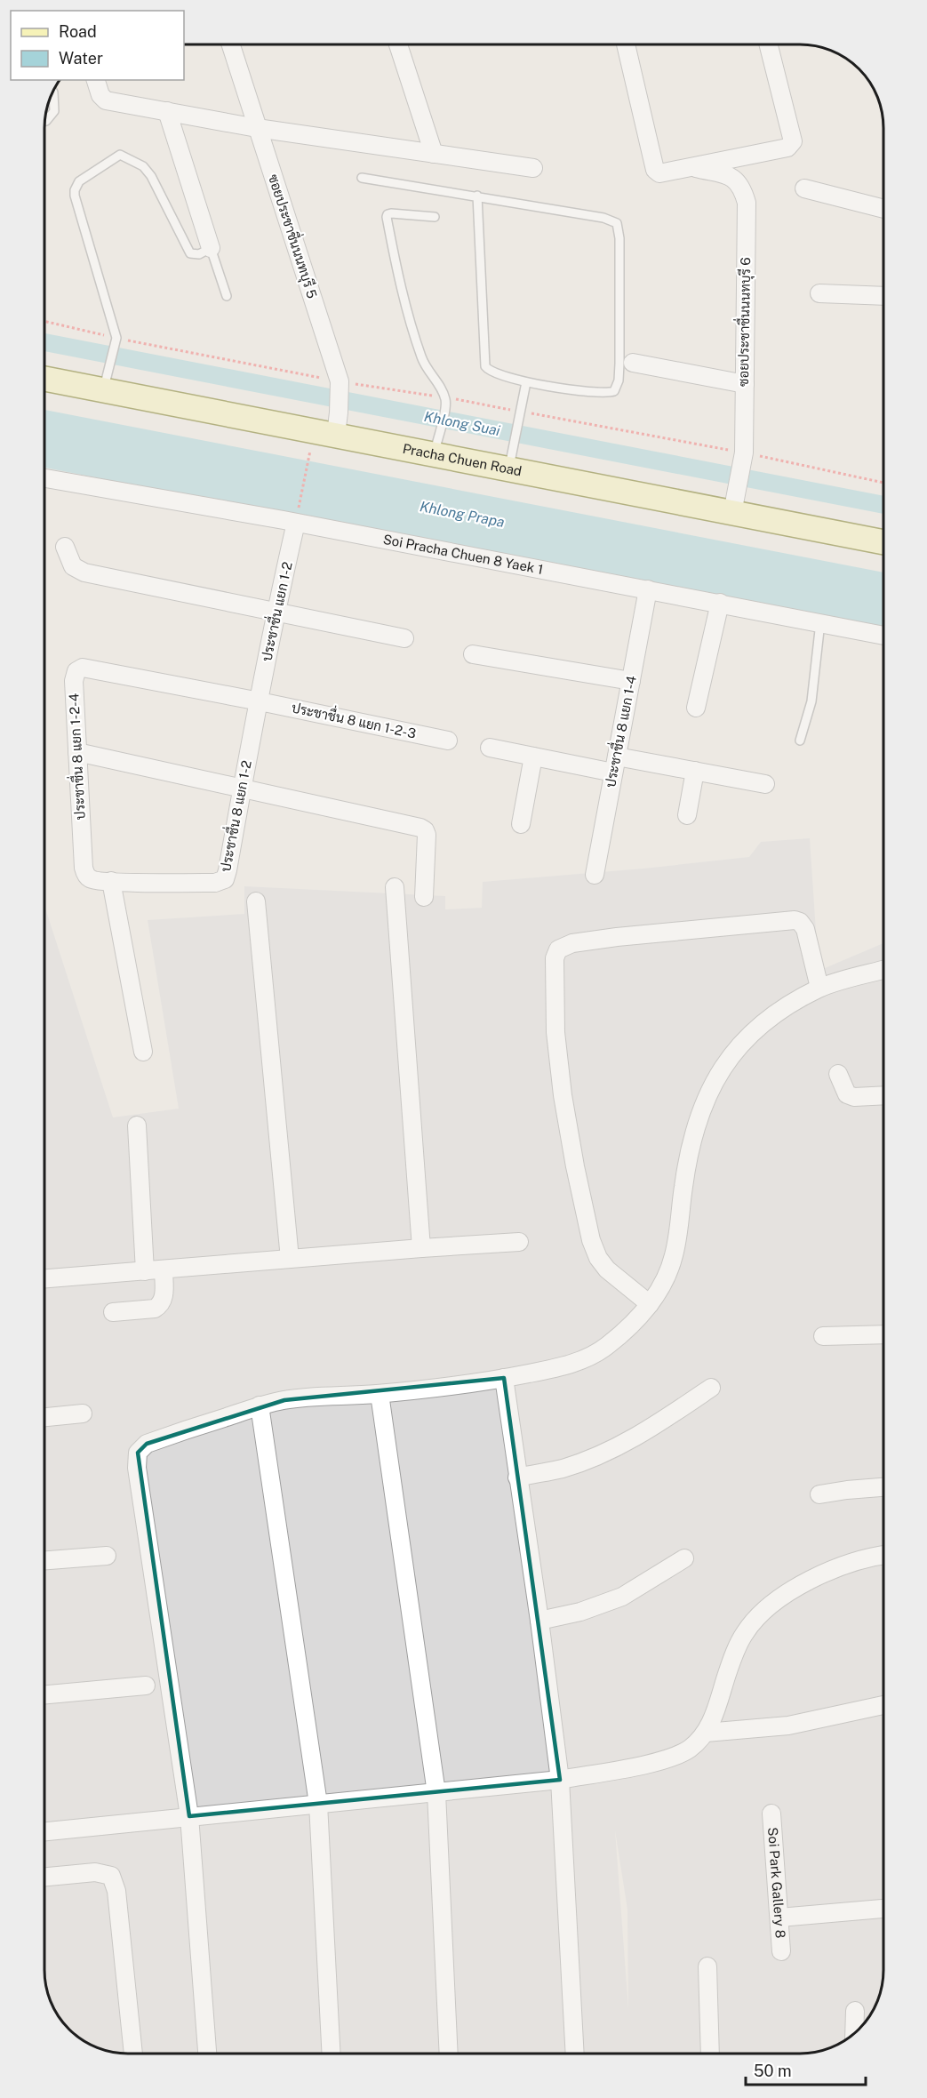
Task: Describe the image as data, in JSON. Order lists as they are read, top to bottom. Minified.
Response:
{"streets":{"main road":["Pracha Chuen Road"],"street":["ซอยประชาชื่นนนทบุรี 5","ซอยประชาชื่นนนทบุรี 6","Soi Pracha Chuen 8 Yaek 1","ประชาชื่น แยก 1-2","ประชาชื่น 8 แยก 1-2-3","ประชาชื่น 8 แยก 1-4","ประชาชื่น 8 แยก 1-2-4","ประชาชื่น 8 แยก 1-2","Soi Park Gallery 8"]},"crossings":[["ซอยประชาชื่นนนทบุรี 5","Pracha Chuen Road"],["ซอยประชาชื่นนนทบุรี 6","Pracha Chuen Road"],["Soi Pracha Chuen 8 Yaek 1","ประชาชื่น แยก 1-2"],["Soi Pracha Chuen 8 Yaek 1","ประชาชื่น 8 แยก 1-4"],["ประชาชื่น แยก 1-2","ประชาชื่น 8 แยก 1-2-3"],["ประชาชื่น แยก 1-2","ประชาชื่น 8 แยก 1-2-4"],["ประชาชื่น แยก 1-2","ประชาชื่น 8 แยก 1-2"],["ประชาชื่น 8 แยก 1-2-3","ประชาชื่น 8 แยก 1-2-4"],["ประชาชื่น 8 แยก 1-2-3","ประชาชื่น 8 แยก 1-2"],["ประชาชื่น 8 แยก 1-2-4","ประชาชื่น 8 แยก 1-2"]],"water":["Khlong Suai","Khlong Prapa"],"legend":["Road","Water"],"scale_bar":"50 m"}
